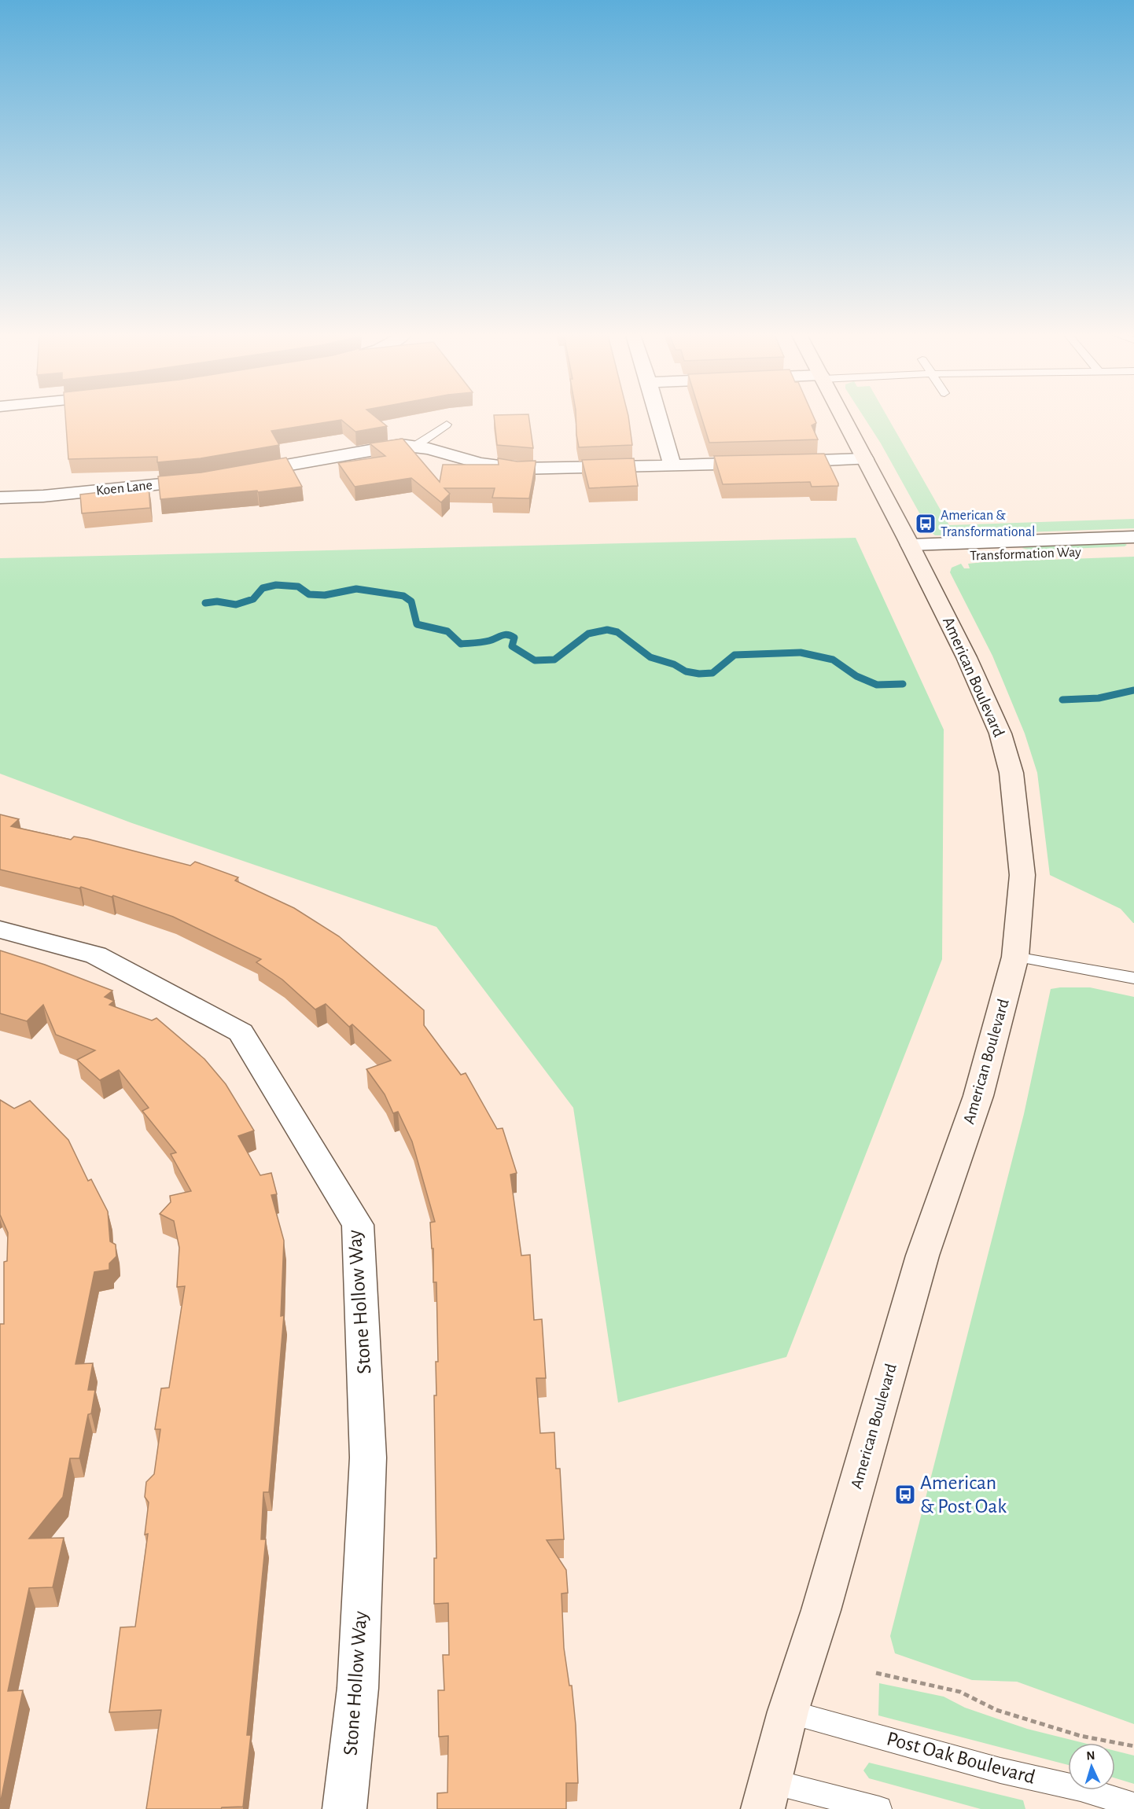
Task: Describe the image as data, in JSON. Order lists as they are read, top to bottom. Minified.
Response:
{"streets":{"street":["Koen Lane","Transformation Way","American Boulevard","Stone Hollow Way"],"lane":["Post Oak Boulevard"]},"crossings":[["Transformation Way","American Boulevard"],["American Boulevard","Post Oak Boulevard"]],"places":{"bus stop":["American & Transformational","American & Post Oak"]},"north":"top"}
